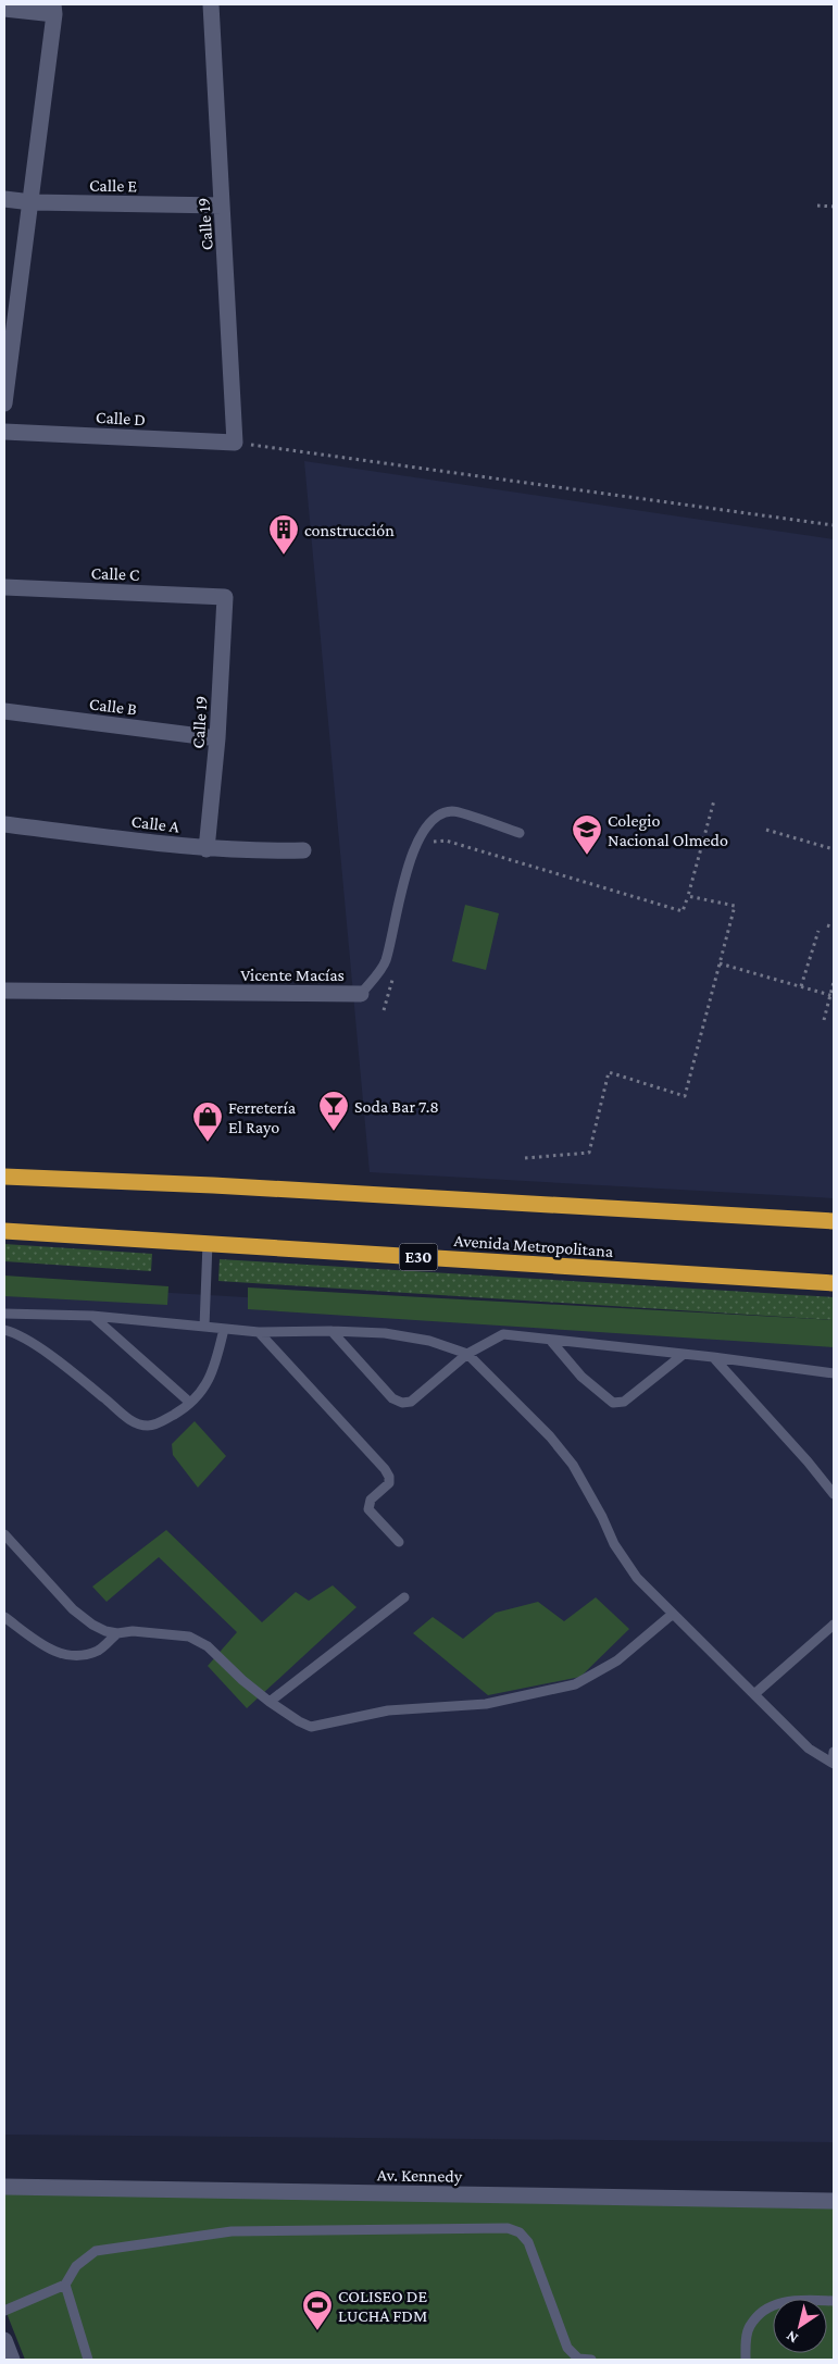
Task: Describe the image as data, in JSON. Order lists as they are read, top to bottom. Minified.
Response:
{"streets":{"highway":["Avenida Metropolitana","E30"],"street":["Calle E","Calle 19","Calle D","Calle C","Calle B","Calle A","Vicente Macías","Av. Kennedy"]},"crossings":[["Calle E","Calle 19"],["Calle 19","Calle D"],["Calle 19","Calle C"],["Calle 19","Calle B"],["Calle 19","Calle A"]],"places":{"building":["construcción"],"school or university":["Colegio Nacional Olmedo"],"bar":["Soda Bar 7.8"],"shop":["Ferretería El Rayo"],"sports":["COLISEO DE LUCHA FDM"]},"north":"bottom left"}
